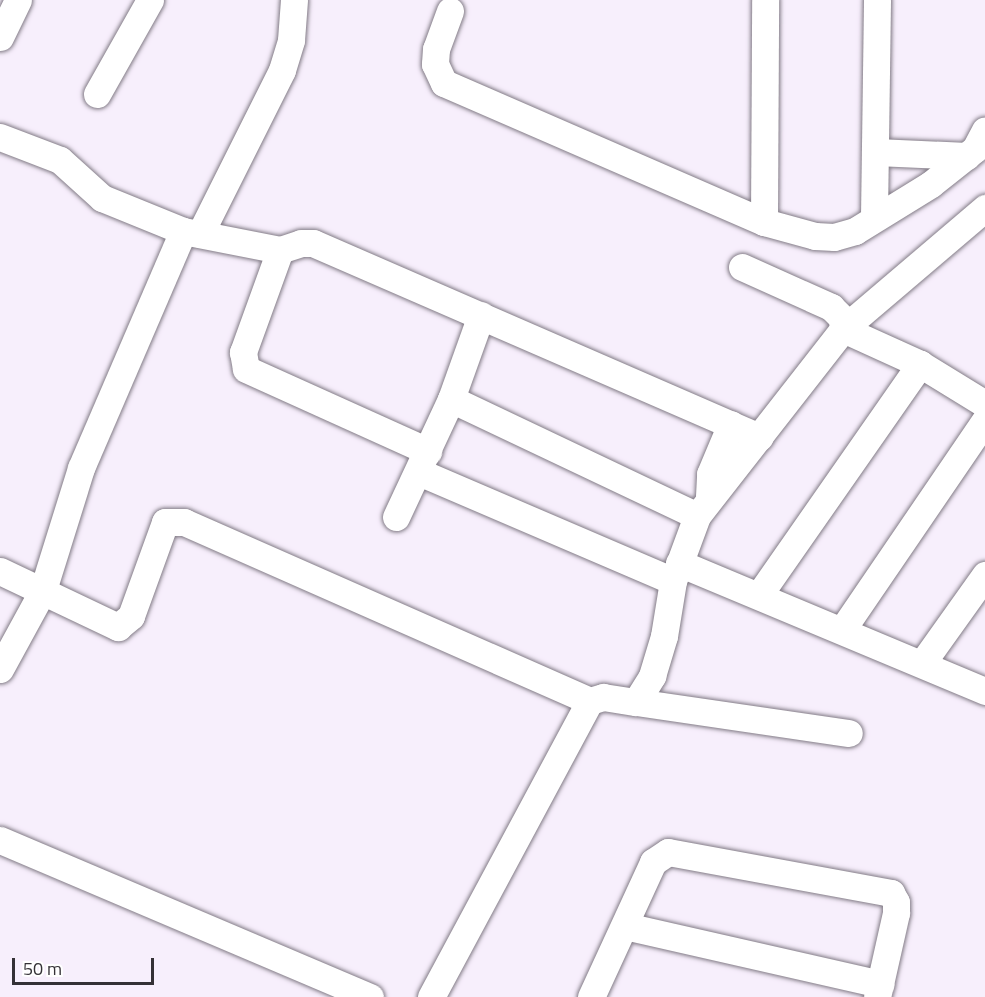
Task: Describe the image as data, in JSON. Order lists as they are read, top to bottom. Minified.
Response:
{"scale_bar":"50 m"}
